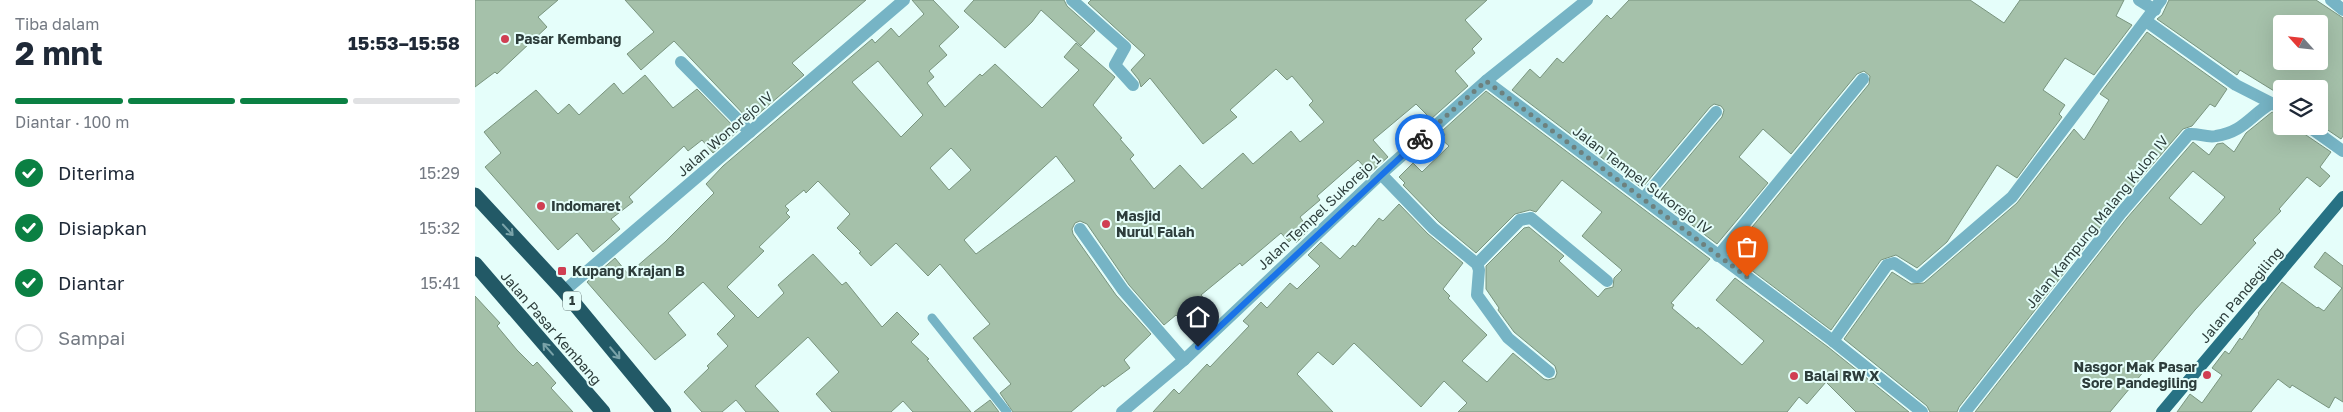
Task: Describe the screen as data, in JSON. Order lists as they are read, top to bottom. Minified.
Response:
{"streets":{"highway":["1","Jalan Pasar Kembang"],"main road":["Jalan Pandegiling"],"street":["Jalan Wonorejo IV","Jalan Tempel Sukorejo IV","Jalan Tempel Sukorejo 1","Jalan Kampung Malang Kulon IV"]},"crossings":[["Jalan Wonorejo IV","1"],["Jalan Tempel Sukorejo IV","Jalan Tempel Sukorejo 1"]],"places":{"other":["Pasar Kembang","Indomaret","Masjid Nurul Falah","Nasgor Mak Pasar Sore Pandegiling","Balai RW X"],"transit":["Kupang Krajan B"]},"north":"top left","page":{"heading":["2 mnt","Tiba dalam","15:53–15:58"],"bar":"Diantar · 100 m","list":[["Diterima","15:29"],["Disiapkan","15:32"],["Diantar","15:41"],"Sampai"]}}
